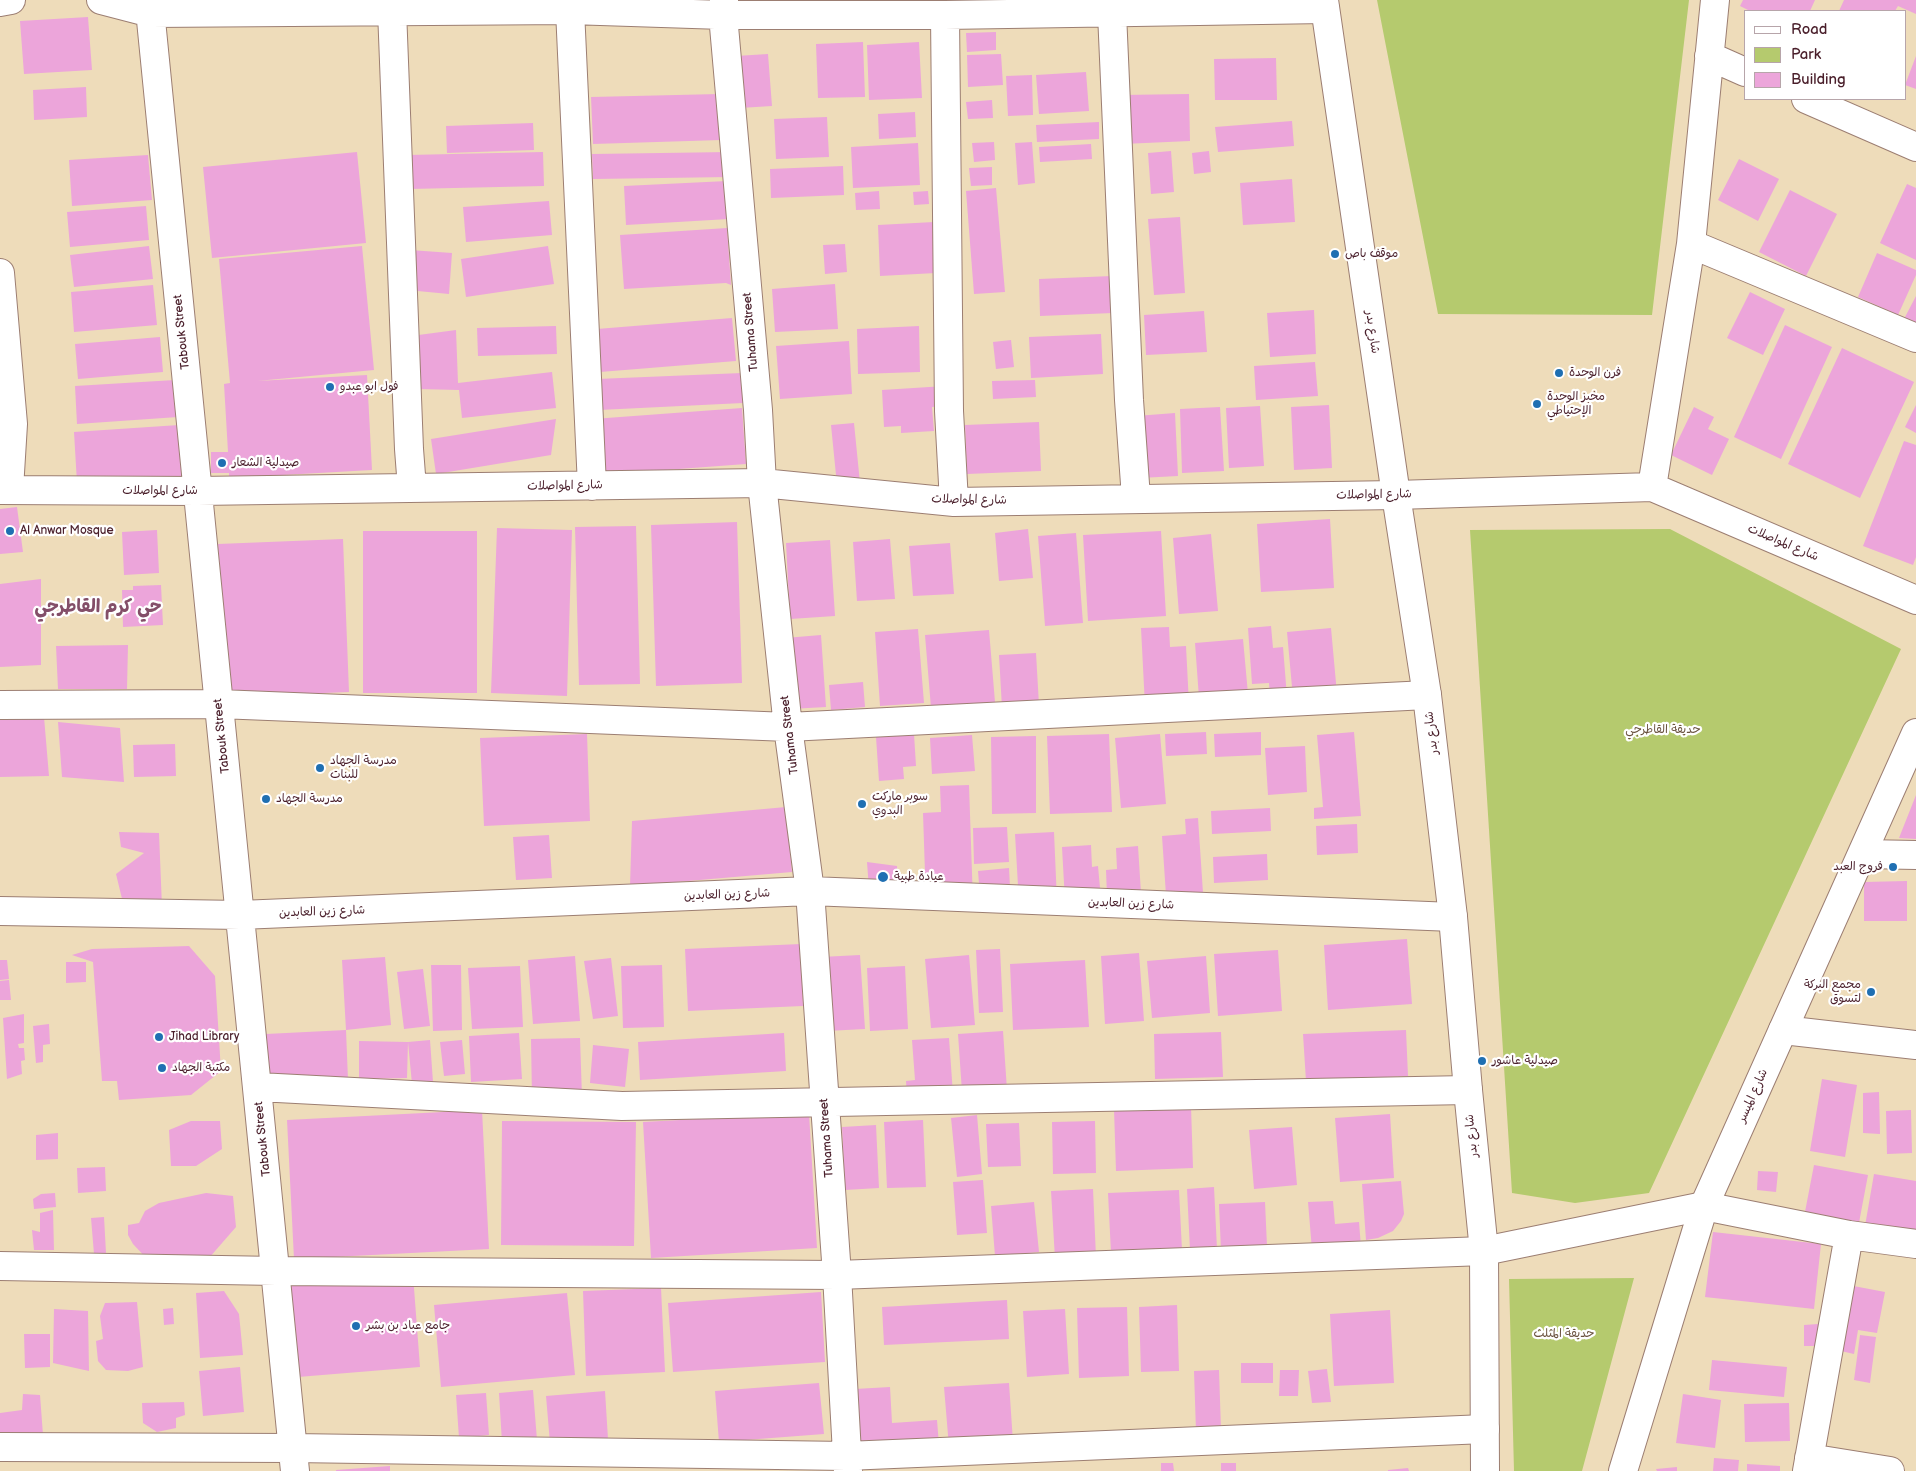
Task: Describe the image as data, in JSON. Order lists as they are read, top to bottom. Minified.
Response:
{"streets":{"street":["Tabouk Street","Tuhama Street","شارع بدر","شارع المواصلات","شارع زين العابدين","شارع الميسر"]},"crossings":[["Tabouk Street","شارع المواصلات"],["Tabouk Street","شارع زين العابدين"],["Tuhama Street","شارع المواصلات"],["Tuhama Street","شارع زين العابدين"],["شارع بدر","شارع المواصلات"],["شارع بدر","شارع زين العابدين"]],"districts":["حي كرم القاطرجي"],"parks":["حديقة القاطرجي","حديقة المثلث"],"places":["موقف باص","فرن الوحدة","فول ابو عبدو","مخبز الوحدة الإحتياطي","صيدلية الشعار","Al Anwar Mosque","مدرسة الجهاد للبنات","مدرسة الجهاد","سوبر ماركت البدوي","فروج العبد","عيادة طبية","مجمع البركة لتسوق","Jihad Library","صيدلية عاشور","مكتبة الجهاد","جامع عباد بن بشر"],"legend":["Road","Park","Building"]}
